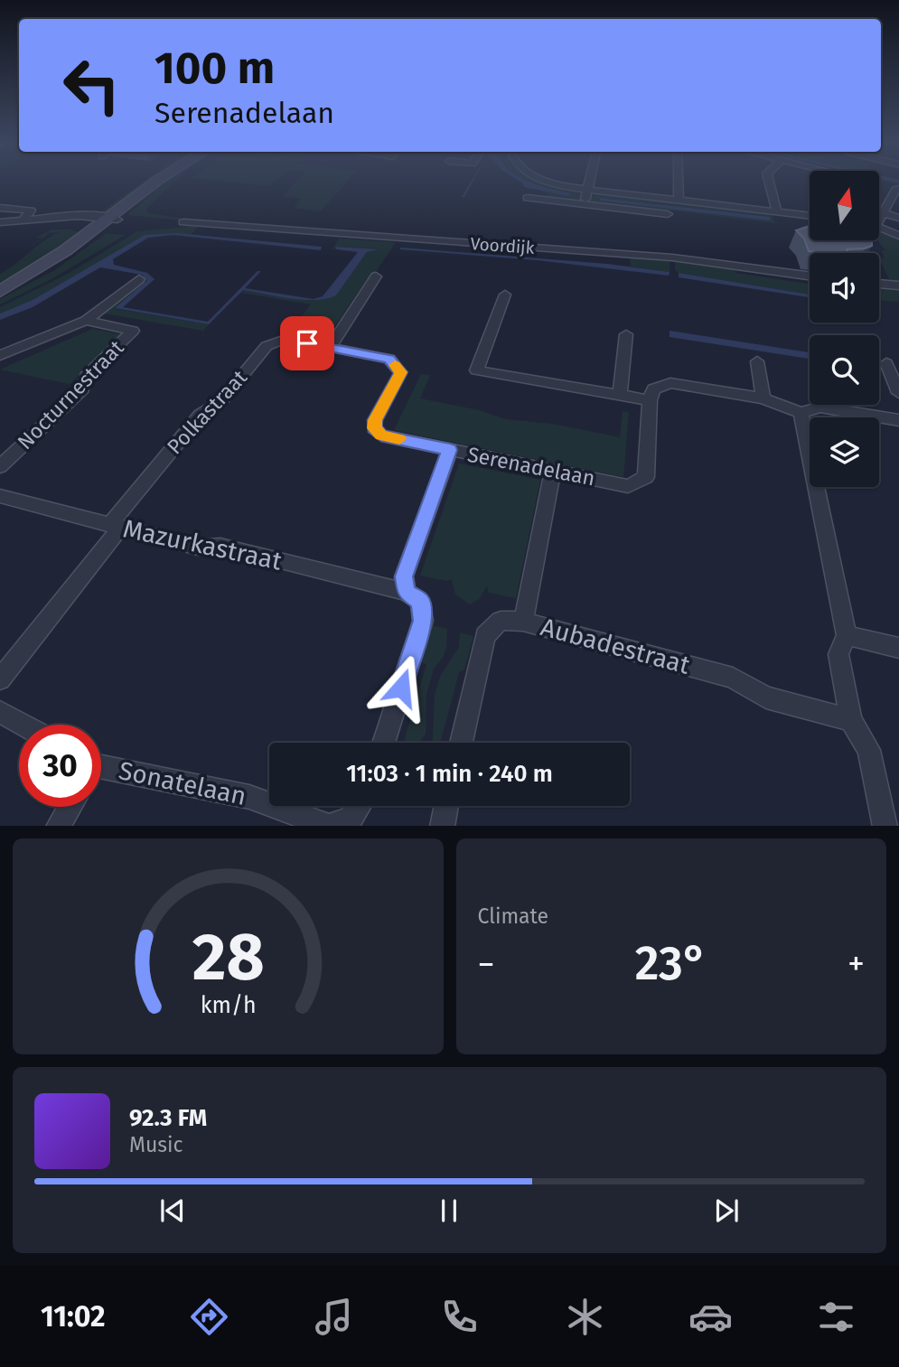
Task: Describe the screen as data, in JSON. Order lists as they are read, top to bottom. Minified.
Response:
{"streets":{"street":["Voordijk","Nocturnestraat","Polkastraat","Serenadelaan","Mazurkastraat","Aubadestraat","Sonatelaan"]},"crossings":[["Polkastraat","Serenadelaan"],["Polkastraat","Mazurkastraat"],["Serenadelaan","Aubadestraat"]],"north":"top","page":{"turn":["100 m","Serenadelaan"],"limit":"30","trip":"11:03 · 1 min · 240 m","tile":"Climate","heat":["−","23°","+"],"song":["92.3 FM","Music"],"tabs":"11:02","gauge":["28","km/h"]}}
